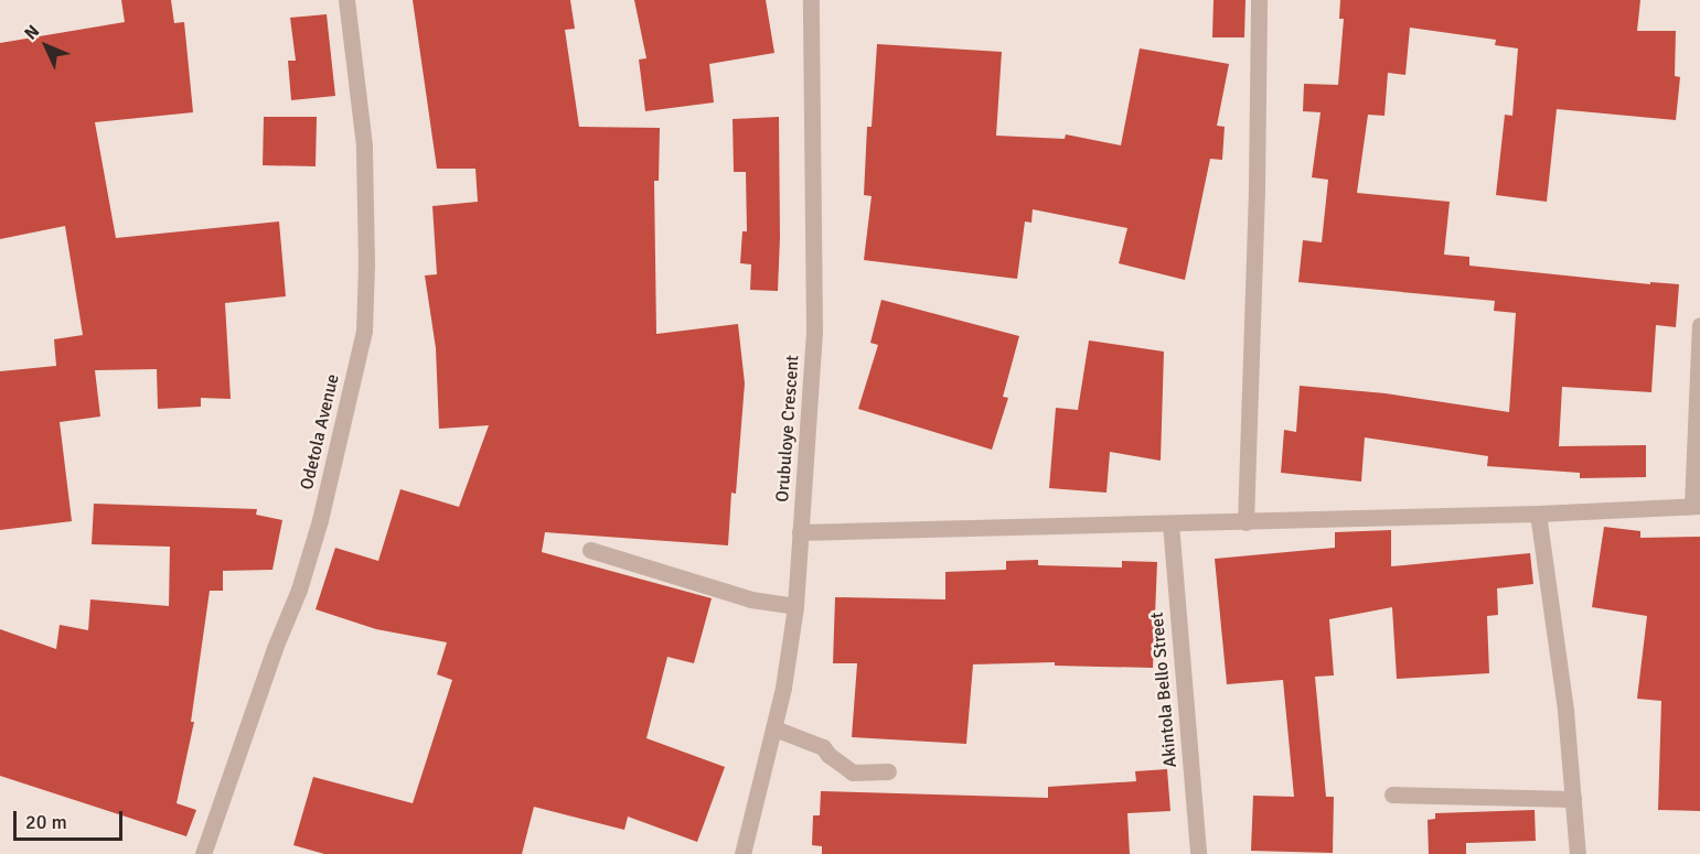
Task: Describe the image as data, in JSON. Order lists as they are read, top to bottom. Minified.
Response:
{"streets":{"street":["Orubuloye Crescent","Odetola Avenue","Akintola Bello Street"]},"scale_bar":"20 m","north":"top left"}
